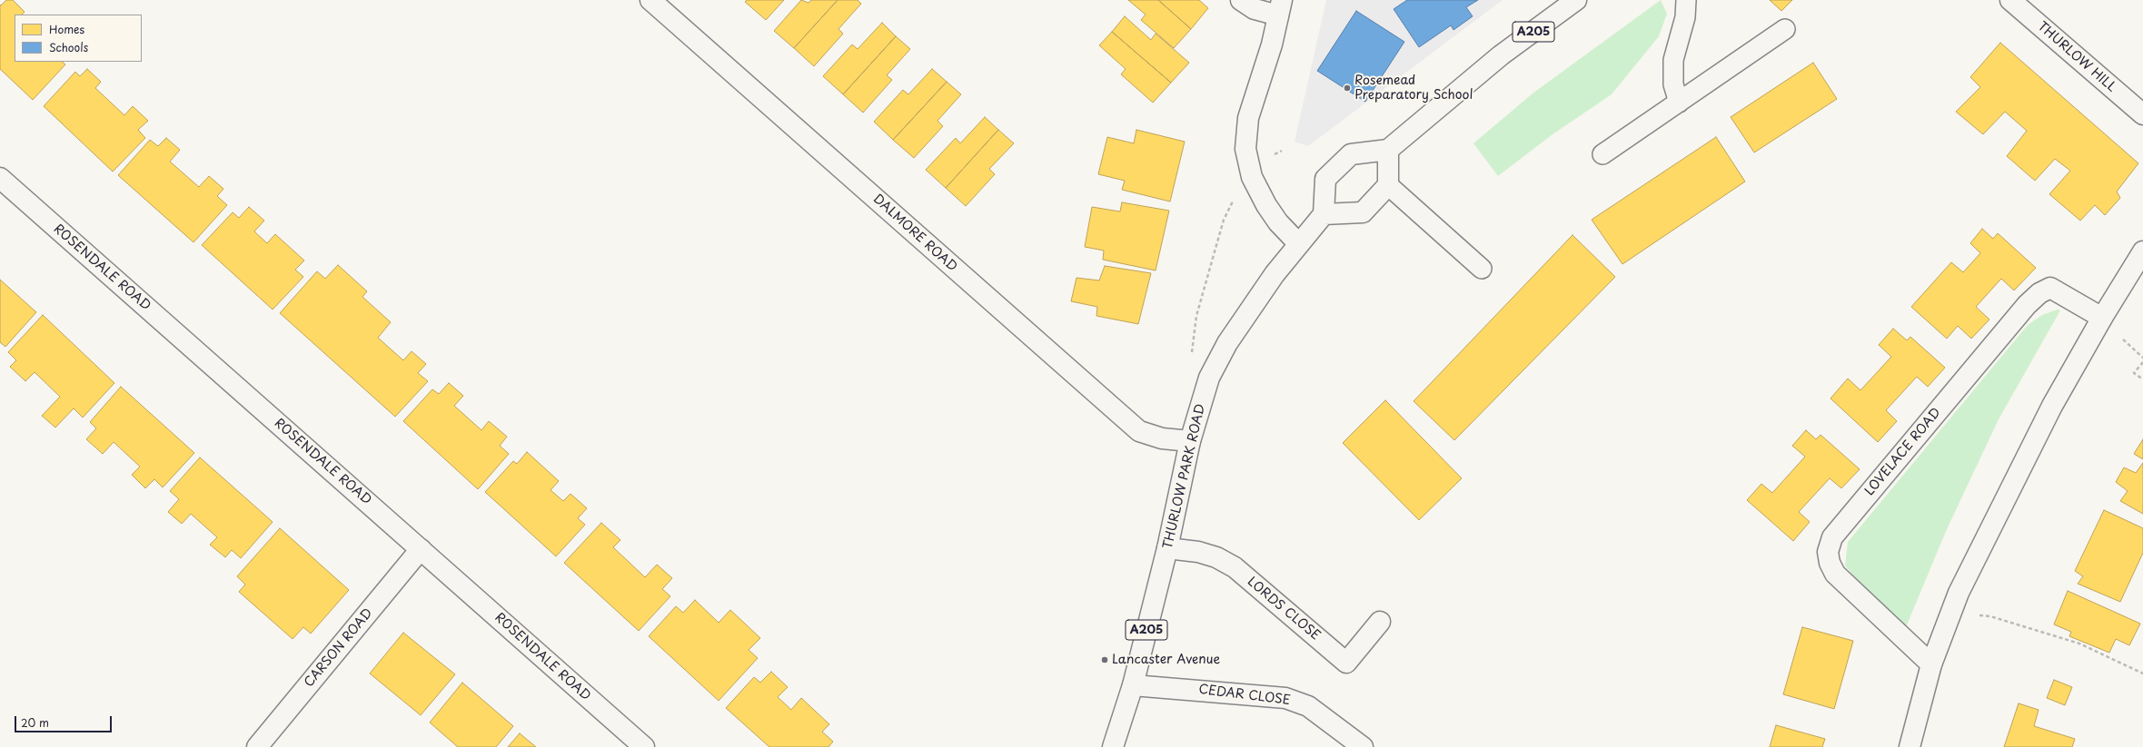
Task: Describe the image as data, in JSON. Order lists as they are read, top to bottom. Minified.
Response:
{"streets":{"main road":["A205","THURLOW HILL","DALMORE ROAD","ROSENDALE ROAD","LOVELACE ROAD","THURLOW PARK ROAD","LORDS CLOSE","CARSON ROAD","CEDAR CLOSE"]},"crossings":[["DALMORE ROAD","THURLOW PARK ROAD"],["ROSENDALE ROAD","CARSON ROAD"],["THURLOW PARK ROAD","LORDS CLOSE"],["THURLOW PARK ROAD","CEDAR CLOSE"]],"places":["Rosemead Preparatory School","Lancaster Avenue"],"legend":["Homes","Schools"],"scale_bar":"20 m"}
